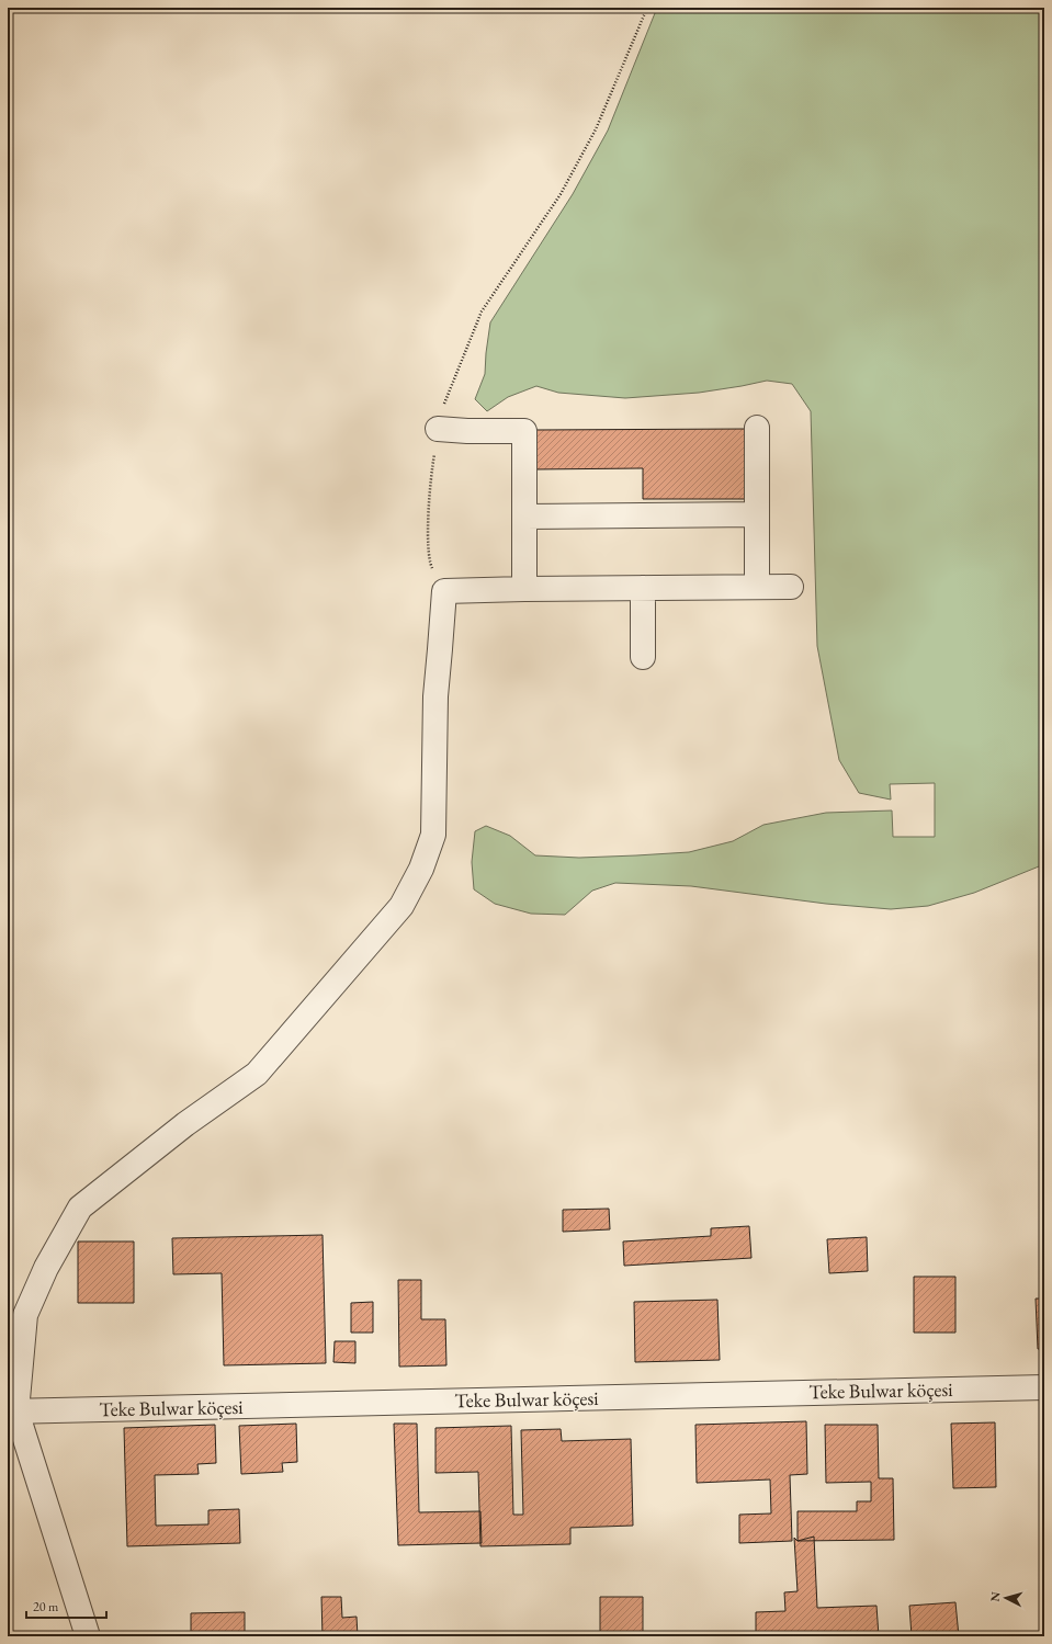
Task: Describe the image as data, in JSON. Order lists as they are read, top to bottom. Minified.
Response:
{"streets":{"street":["Teke Bulwar köçesi"]},"scale_bar":"20 m","north":"left"}
